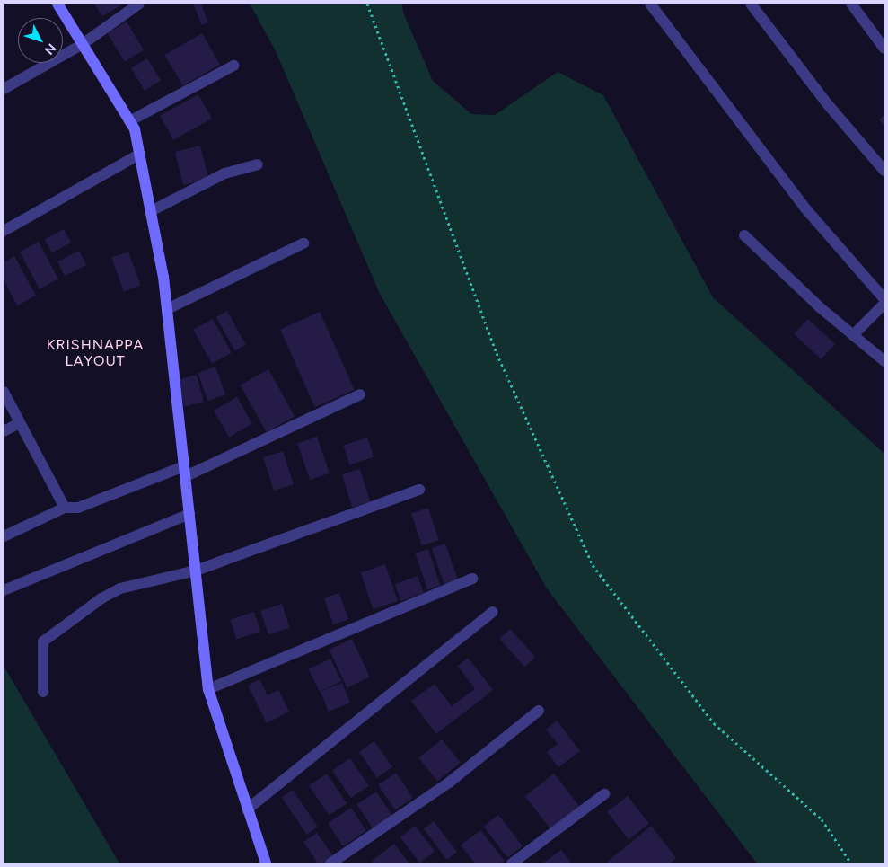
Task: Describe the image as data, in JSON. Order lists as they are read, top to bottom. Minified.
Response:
{"districts":["KRISHNAPPA LAYOUT"],"north":"bottom right"}
